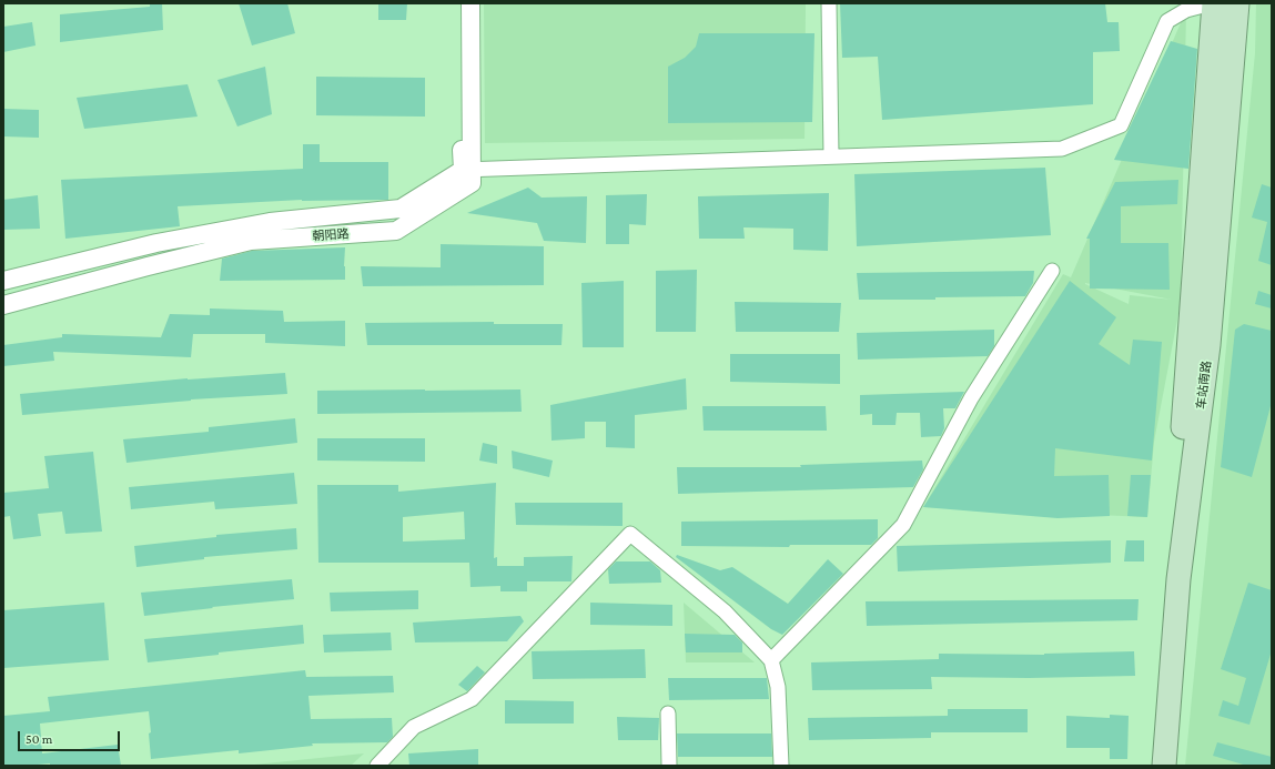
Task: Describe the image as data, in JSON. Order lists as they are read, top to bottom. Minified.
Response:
{"streets":{"main road":["车站南路"],"street":["朝阳路"]},"scale_bar":"50 m"}
